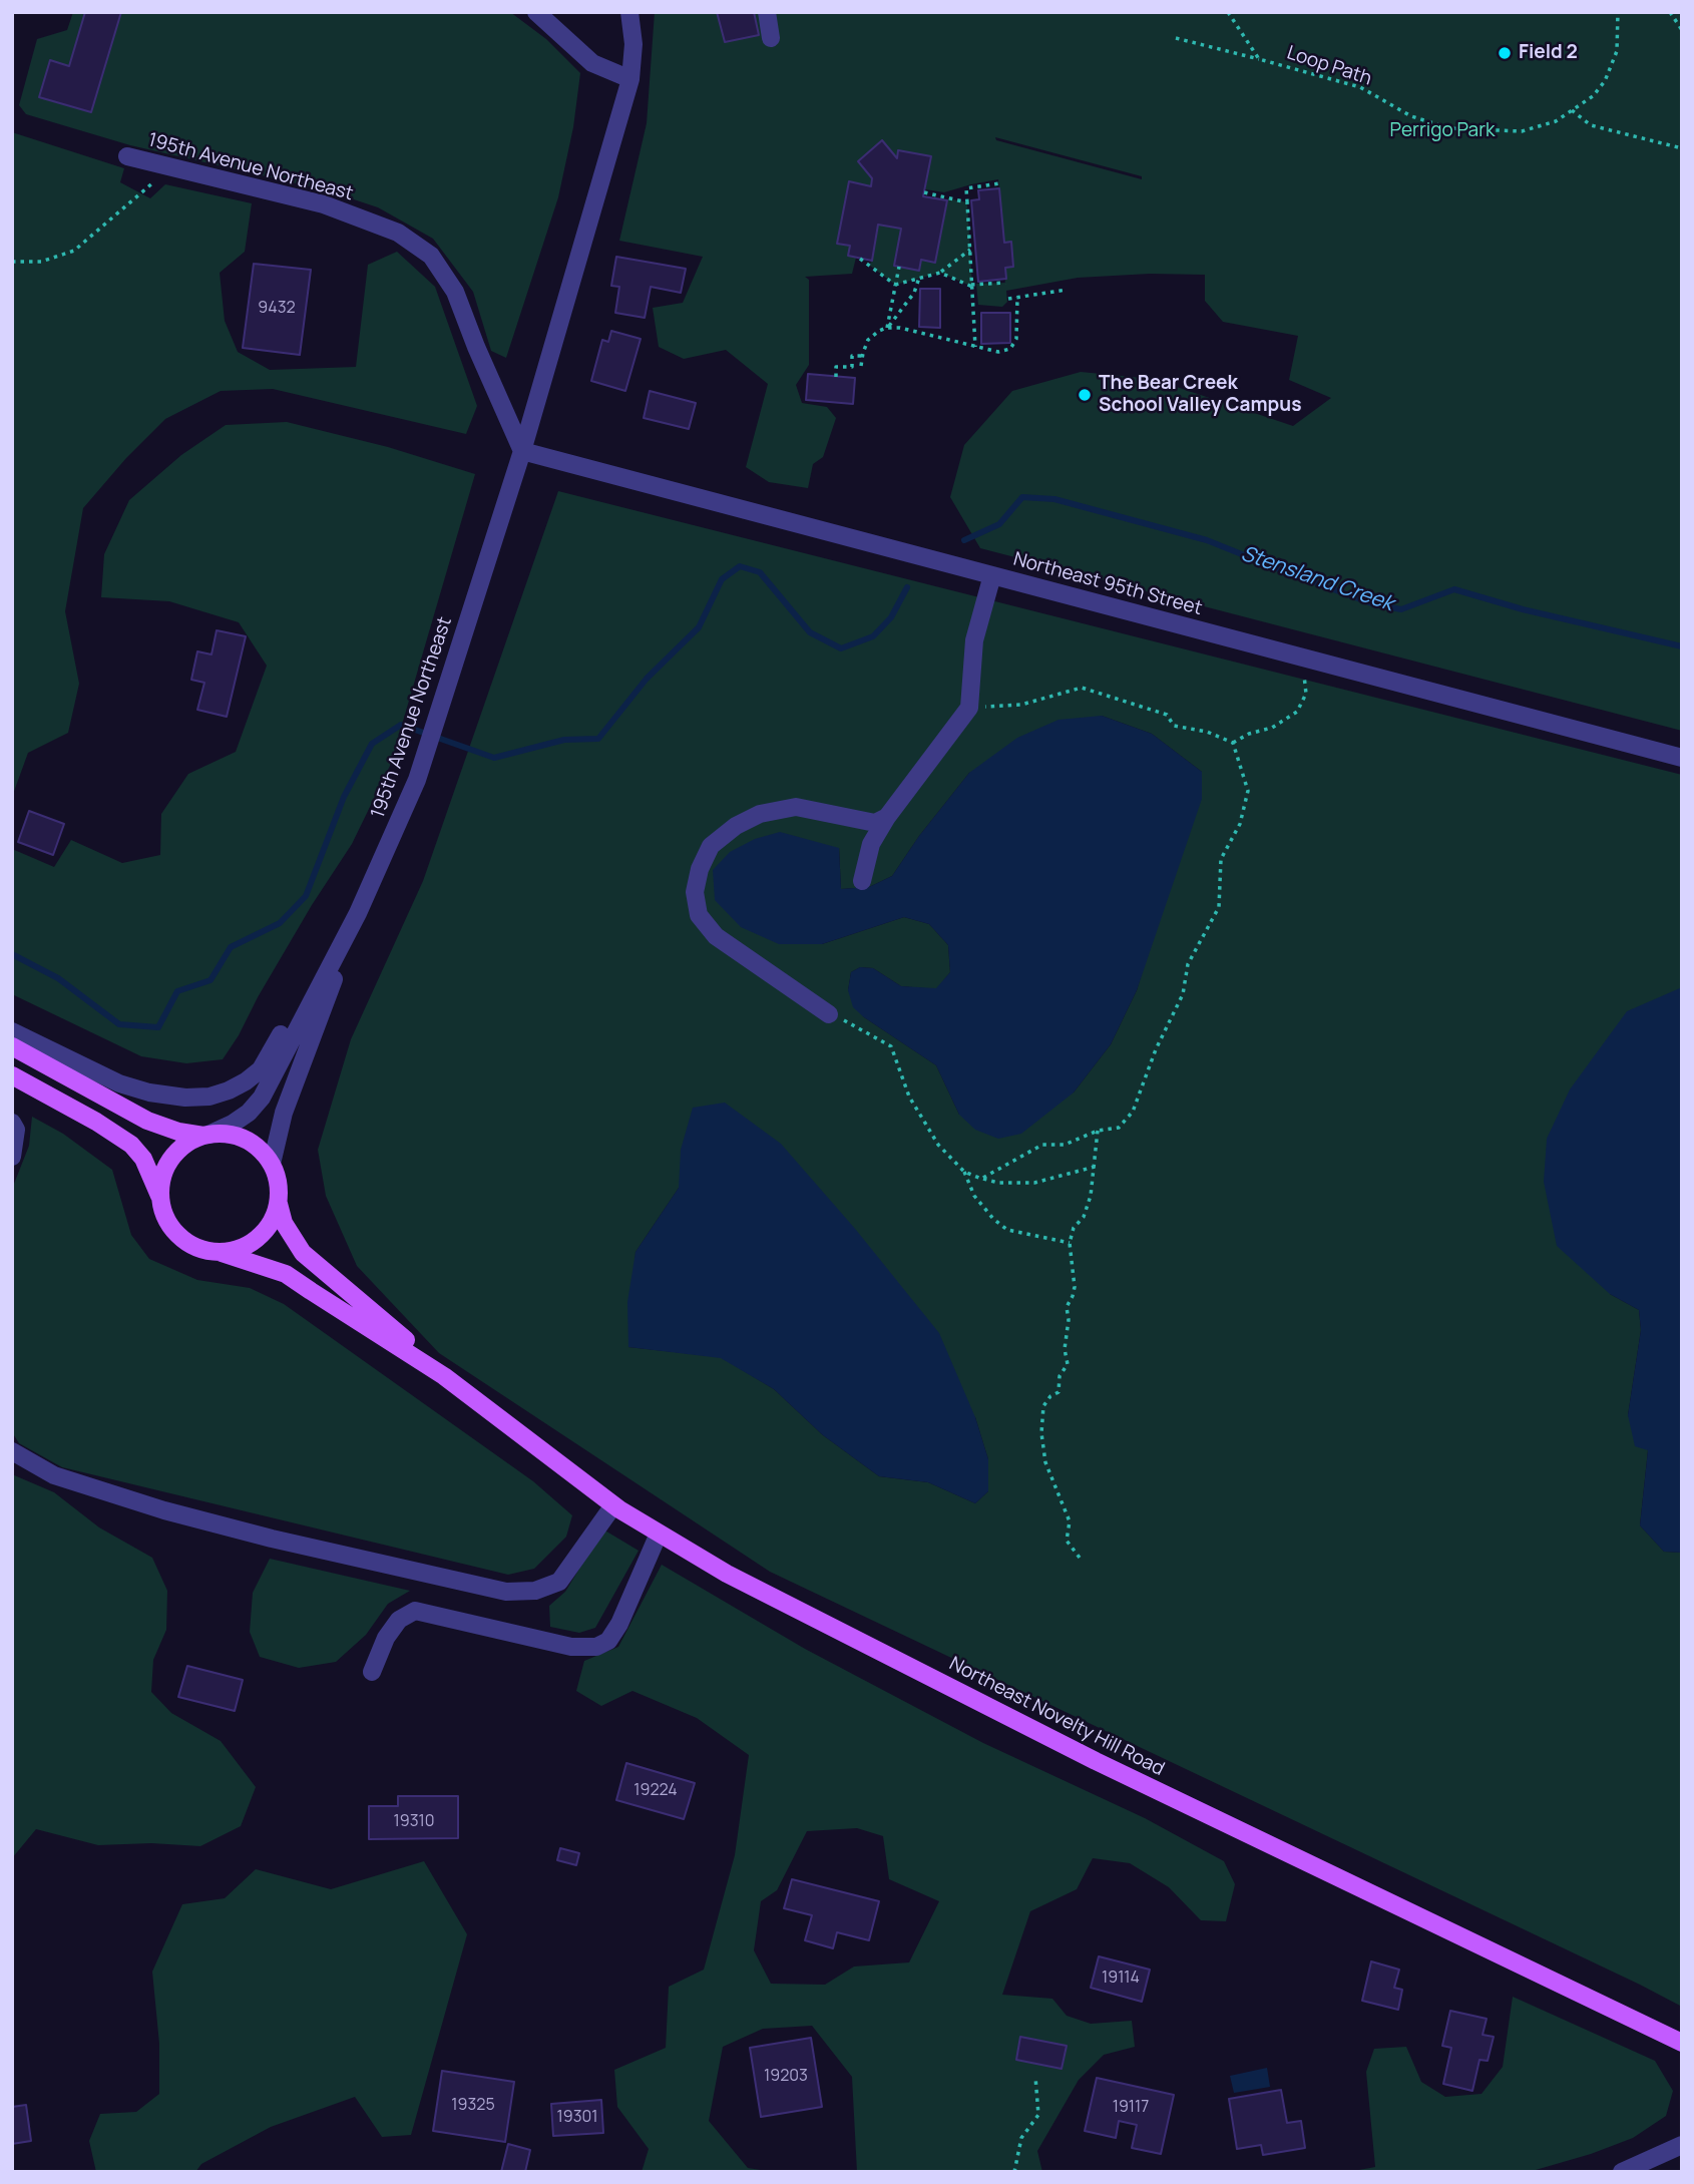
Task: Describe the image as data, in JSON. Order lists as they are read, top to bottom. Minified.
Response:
{"streets":{"main road":["Northeast Novelty Hill Road"],"street":["195th Avenue Northeast","Northeast 95th Street"],"path":["Loop Path"]},"crossings":[["195th Avenue Northeast","Northeast 95th Street"]],"water":["Stensland Creek"],"parks":["Perrigo Park"],"places":["Field 2","The Bear Creek School Valley Campus"],"house_numbers":["9432","19224","19310","19114","19203","19325","19117","19301"]}
